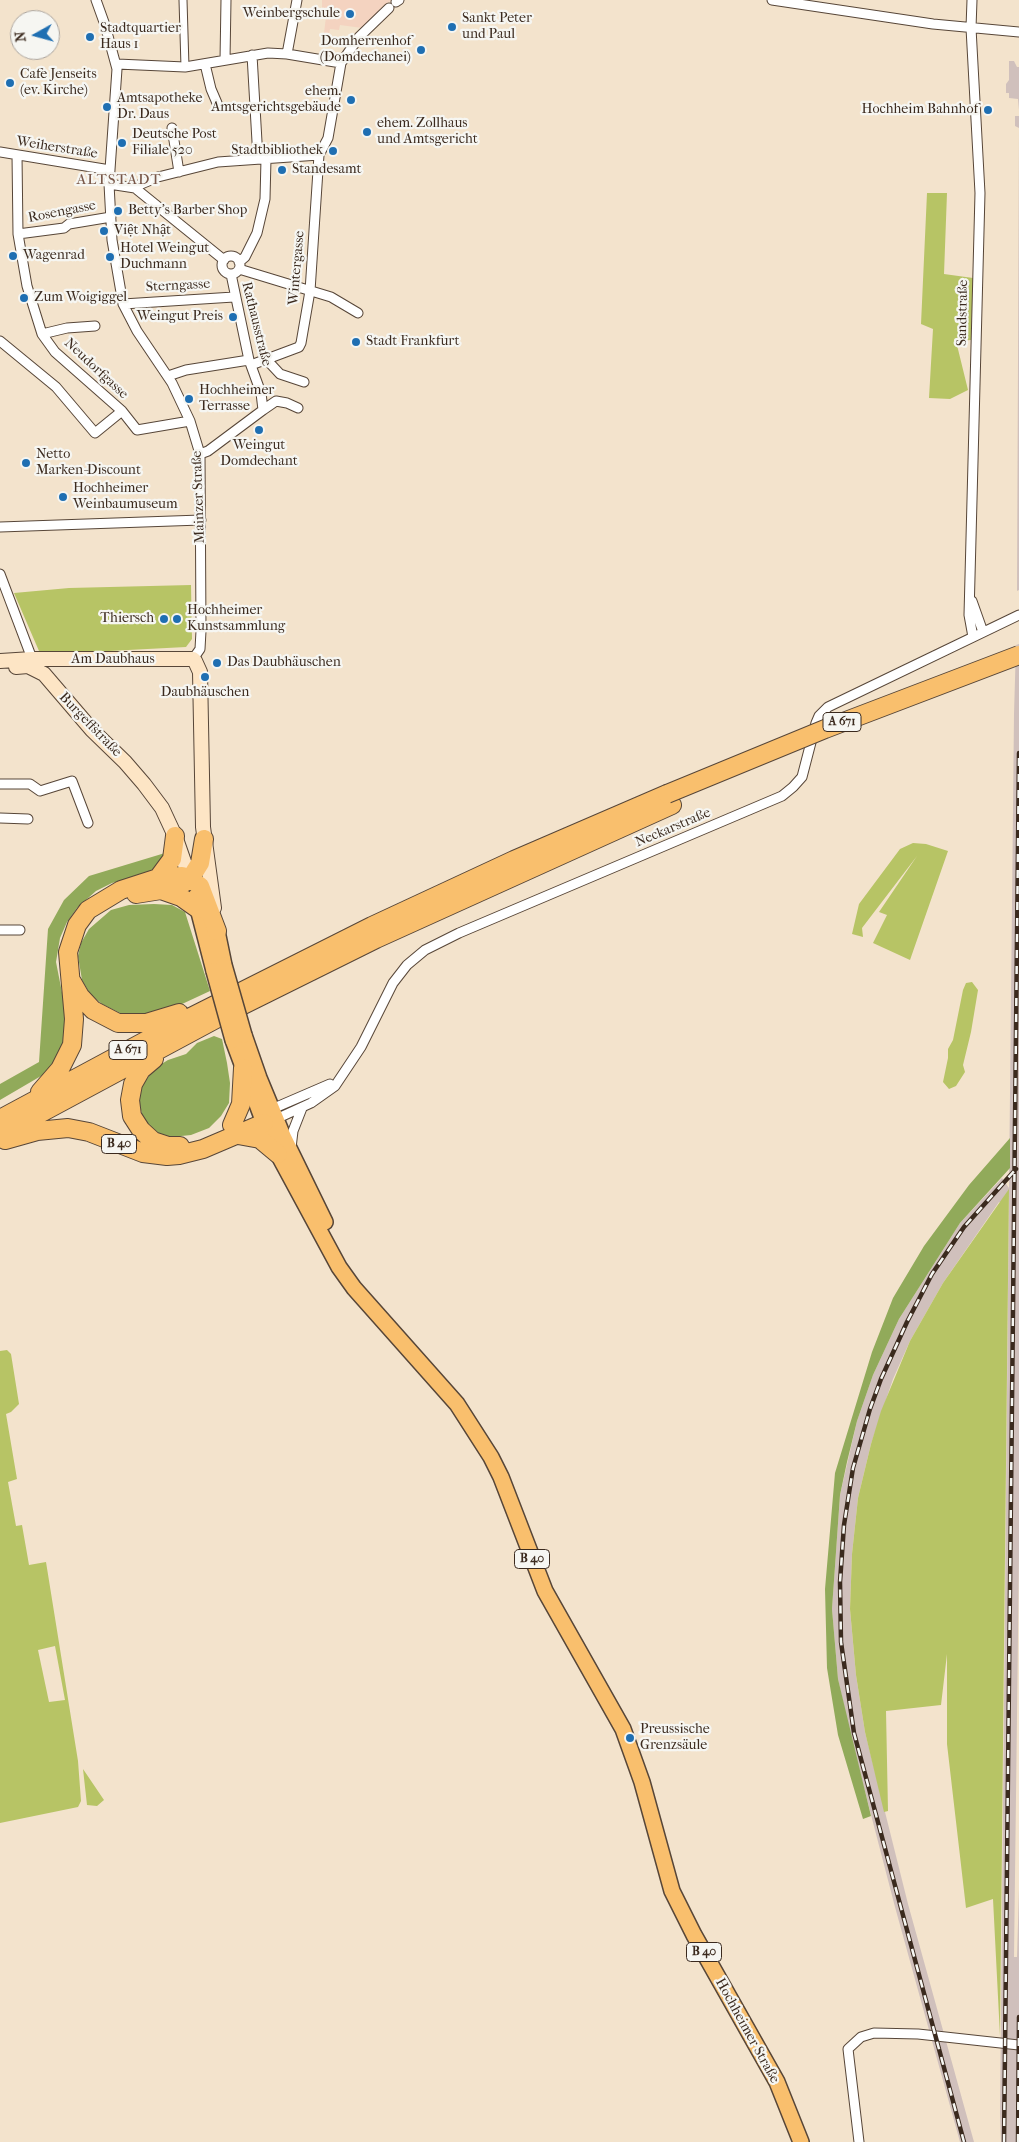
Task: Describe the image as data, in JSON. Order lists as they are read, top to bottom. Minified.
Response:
{"streets":{"highway":["A 671","B 40"],"main road":["Am Daubhaus","Burgeffstraße","Hochheimer Straße"],"street":["Weiherstraße","Rosengasse","Wintergasse","Sterngasse","Sandstraße","Rathausstraße","Neudorfgasse","Mainzer Straße","Neckarstraße"]},"crossings":[["Weiherstraße","Neudorfgasse"],["Weiherstraße","Mainzer Straße"],["Rosengasse","Neudorfgasse"],["Rosengasse","Mainzer Straße"],["Wintergasse","Rathausstraße"],["Wintergasse","Mainzer Straße"],["Sterngasse","Rathausstraße"],["Sterngasse","Mainzer Straße"],["Sandstraße","Neckarstraße"],["Neudorfgasse","Mainzer Straße"],["Mainzer Straße","Am Daubhaus"],["Am Daubhaus","Burgeffstraße"],["Burgeffstraße","B 40"],["Neckarstraße","B 40"],["B 40","Hochheimer Straße"]],"districts":["ALTSTADT"],"places":["Weinbergschule","Sankt Peter und Paul","Stadtquartier Haus 1","Domherrenhof (Domdechanei)","Cafe Jenseits (ev. Kirche)","ehem. Amtsgerichtsgebäude","Amtsapotheke Dr. Daus","Hochheim Bahnhof","ehem. Zollhaus und Amtsgericht","Deutsche Post Filiale 520","Stadtbibliothek","Standesamt","Betty's Barber Shop","Việt Nhật","Wagenrad","Hotel Weingut Duchmann","Zum Woigiggel","Weingut Preis","Stadt Frankfurt","Hochheimer Terrasse","Weingut Domdechant","Netto Marken-Discount","Hochheimer Weinbaumuseum","Thiersch","Hochheimer Kunstsammlung","Das Daubhäuschen","Daubhäuschen","Preussische Grenzsäule"],"north":"left"}
